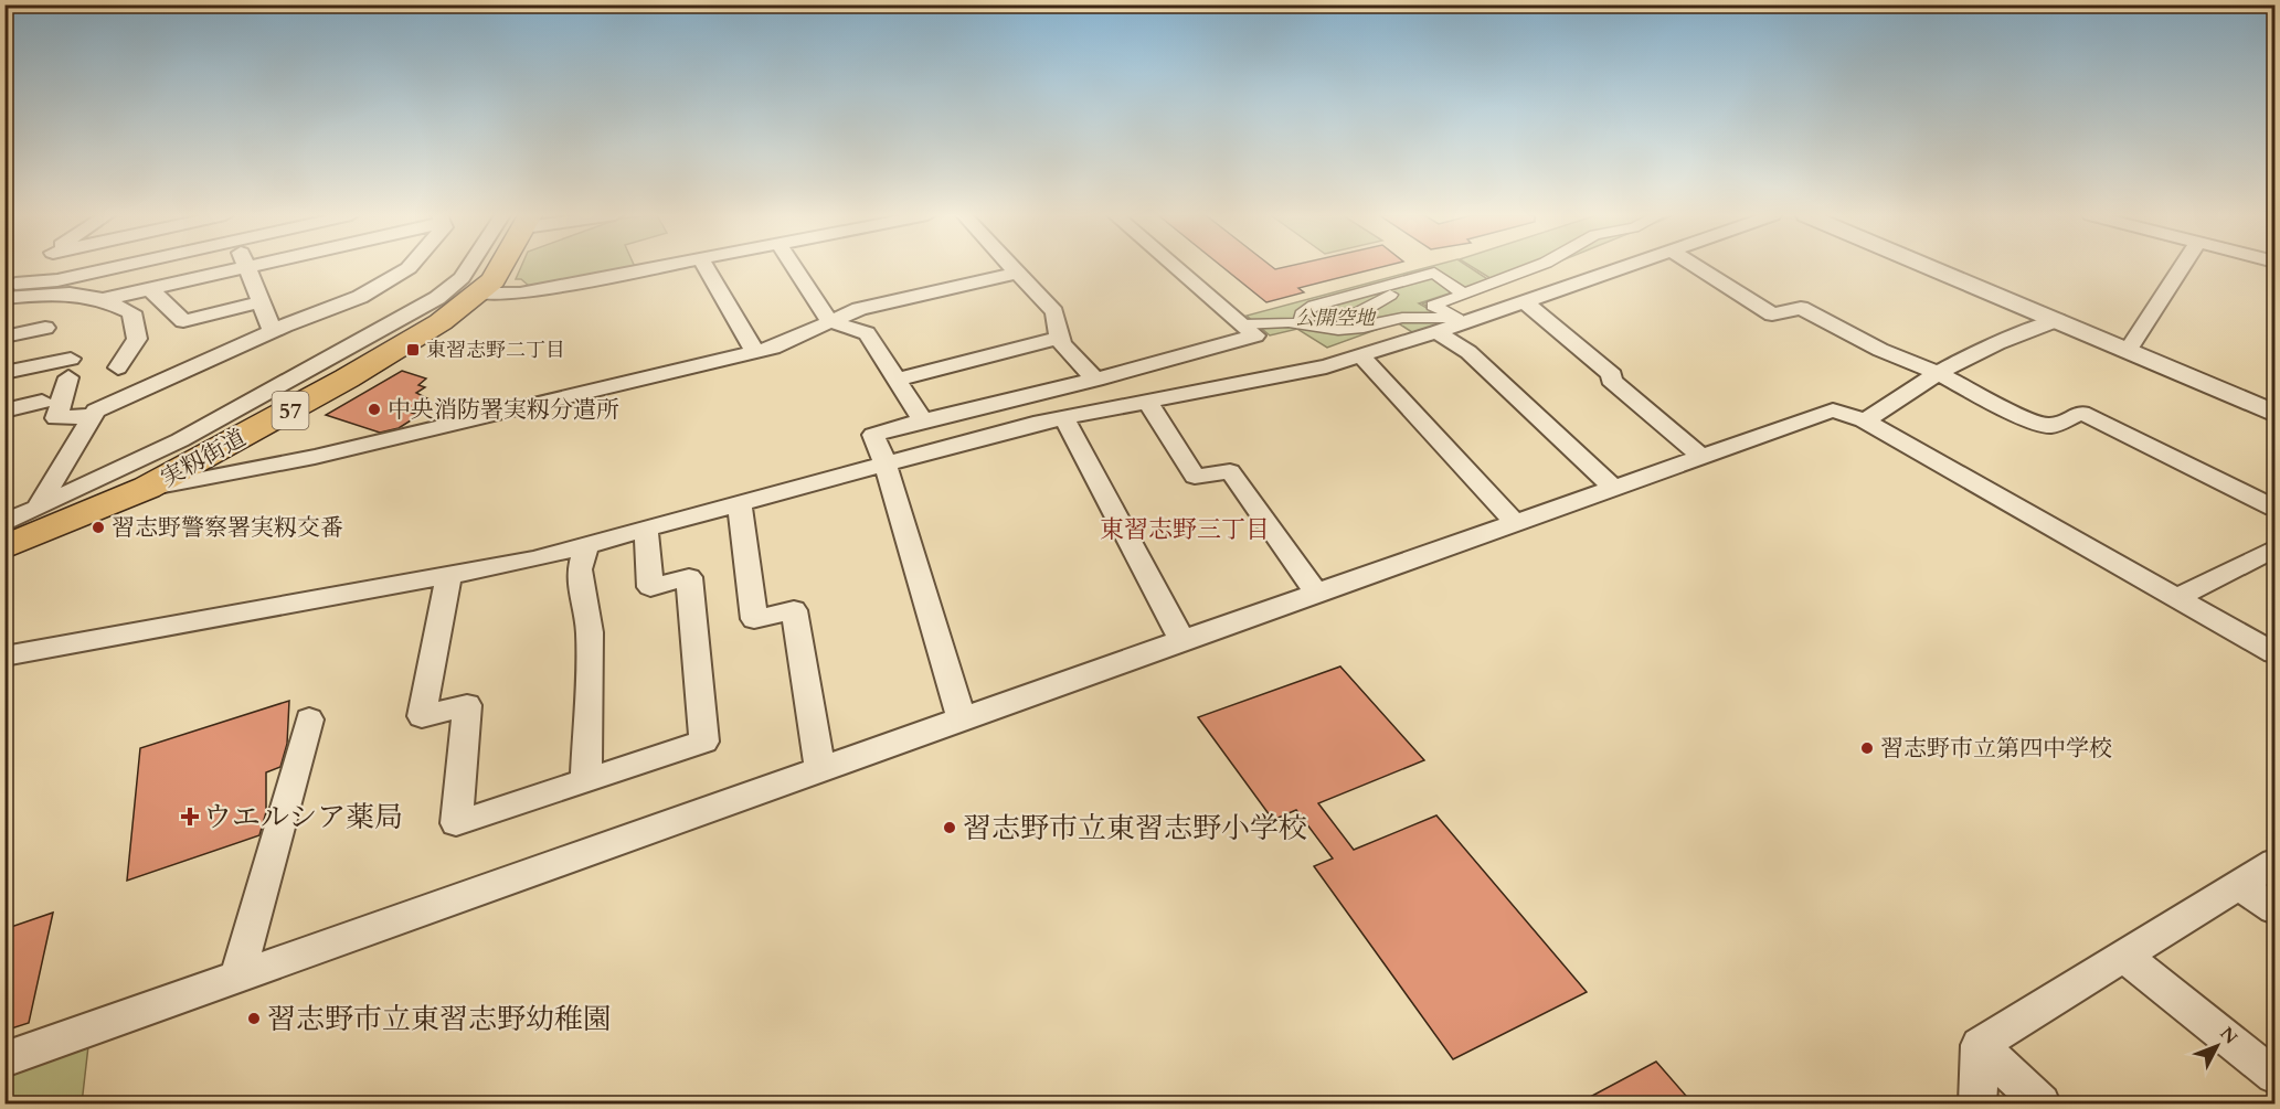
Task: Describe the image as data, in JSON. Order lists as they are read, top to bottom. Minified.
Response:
{"streets":{"main road":["57","実籾街道"]},"districts":["東習志野三丁目"],"parks":["公開空地"],"places":{"transit":["東習志野二丁目"],"other":["中央消防署実籾分遣所","習志野警察署実籾交番","習志野市立第四中学校","習志野市立東習志野小学校","習志野市立東習志野幼稚園"],"health":["ウエルシア薬局"]},"north":"top right"}
